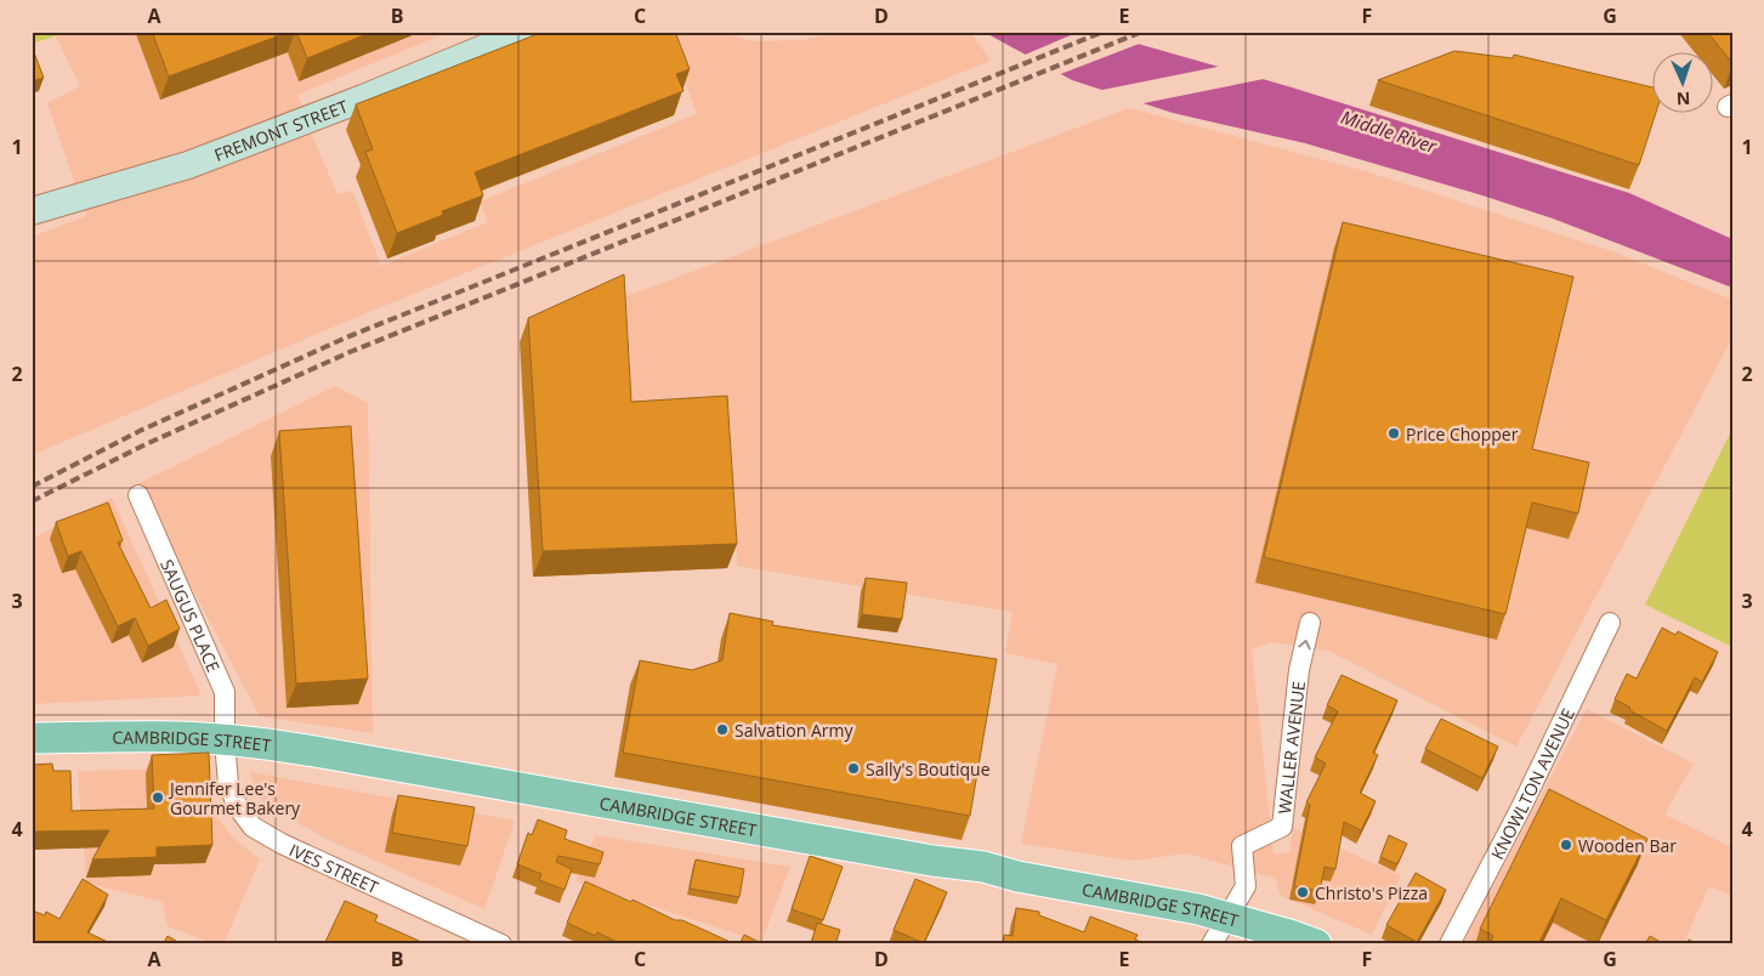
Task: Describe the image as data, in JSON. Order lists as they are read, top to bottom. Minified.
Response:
{"streets":{"main road":["CAMBRIDGE STREET"],"street":["FREMONT STREET","SAUGUS PLACE","WALLER AVENUE","KNOWLTON AVENUE","IVES STREET"]},"crossings":[["SAUGUS PLACE","CAMBRIDGE STREET"],["SAUGUS PLACE","IVES STREET"],["CAMBRIDGE STREET","WALLER AVENUE"],["CAMBRIDGE STREET","IVES STREET"]],"one_way":["WALLER AVENUE"],"water":["Middle River"],"places":["Price Chopper","Salvation Army","Sally's Boutique","Jennifer Lee's Gourmet Bakery","Wooden Bar","Christo's Pizza"],"north":"bottom","grid":{"columns":["A","B","C","D","E","F","G"],"rows":["1","2","3","4"]}}
